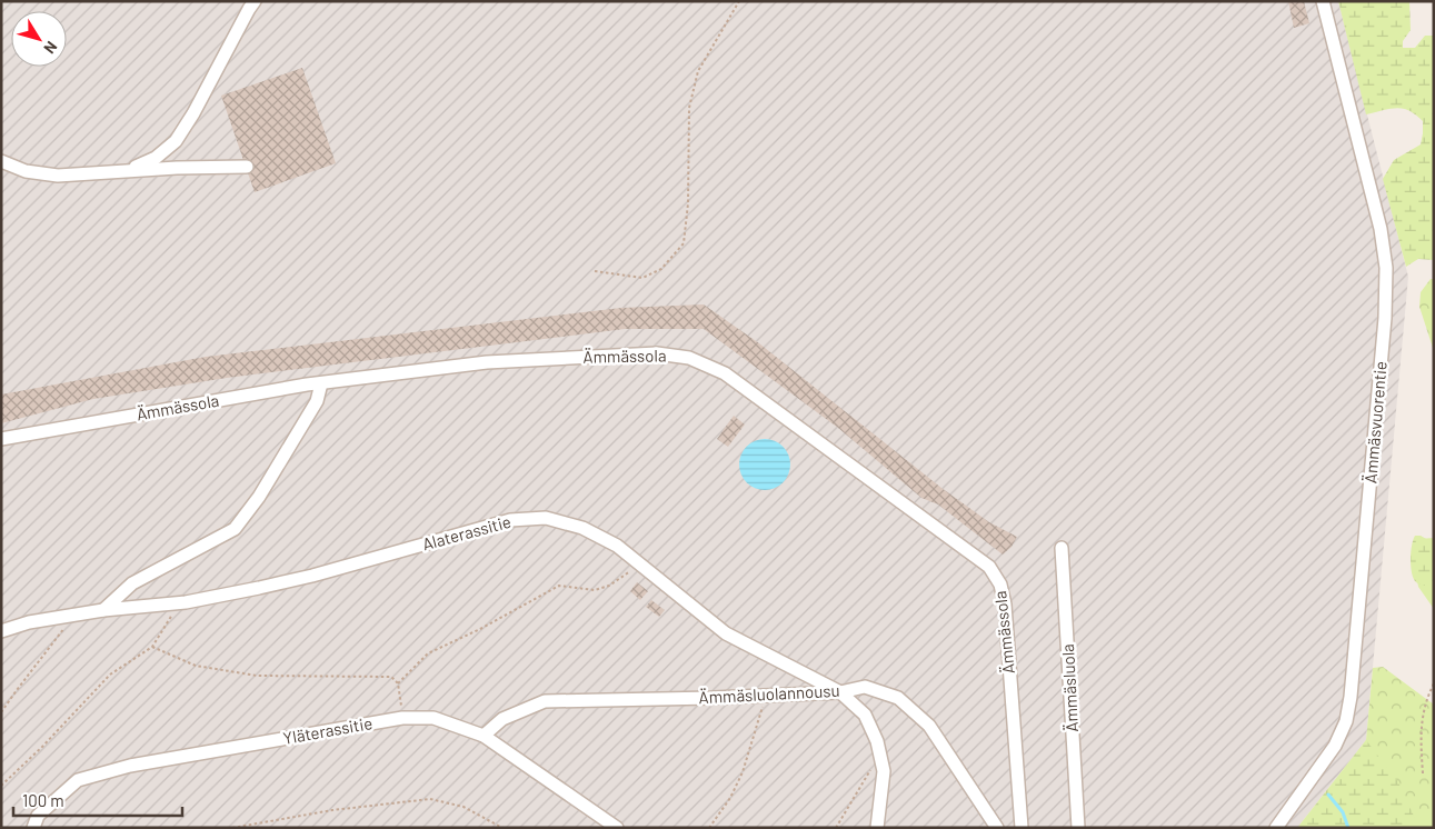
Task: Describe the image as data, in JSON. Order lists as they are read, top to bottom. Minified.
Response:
{"streets":{"street":["Ämmässola","Ämmäsvuorentie","Alaterassitie","Ämmäsluola","Ämmäsluolannousu","Yläterassitie"]},"crossings":[["Alaterassitie","Ämmäsluolannousu"],["Ämmäsluolannousu","Yläterassitie"]],"scale_bar":"100 m","north":"bottom right"}
